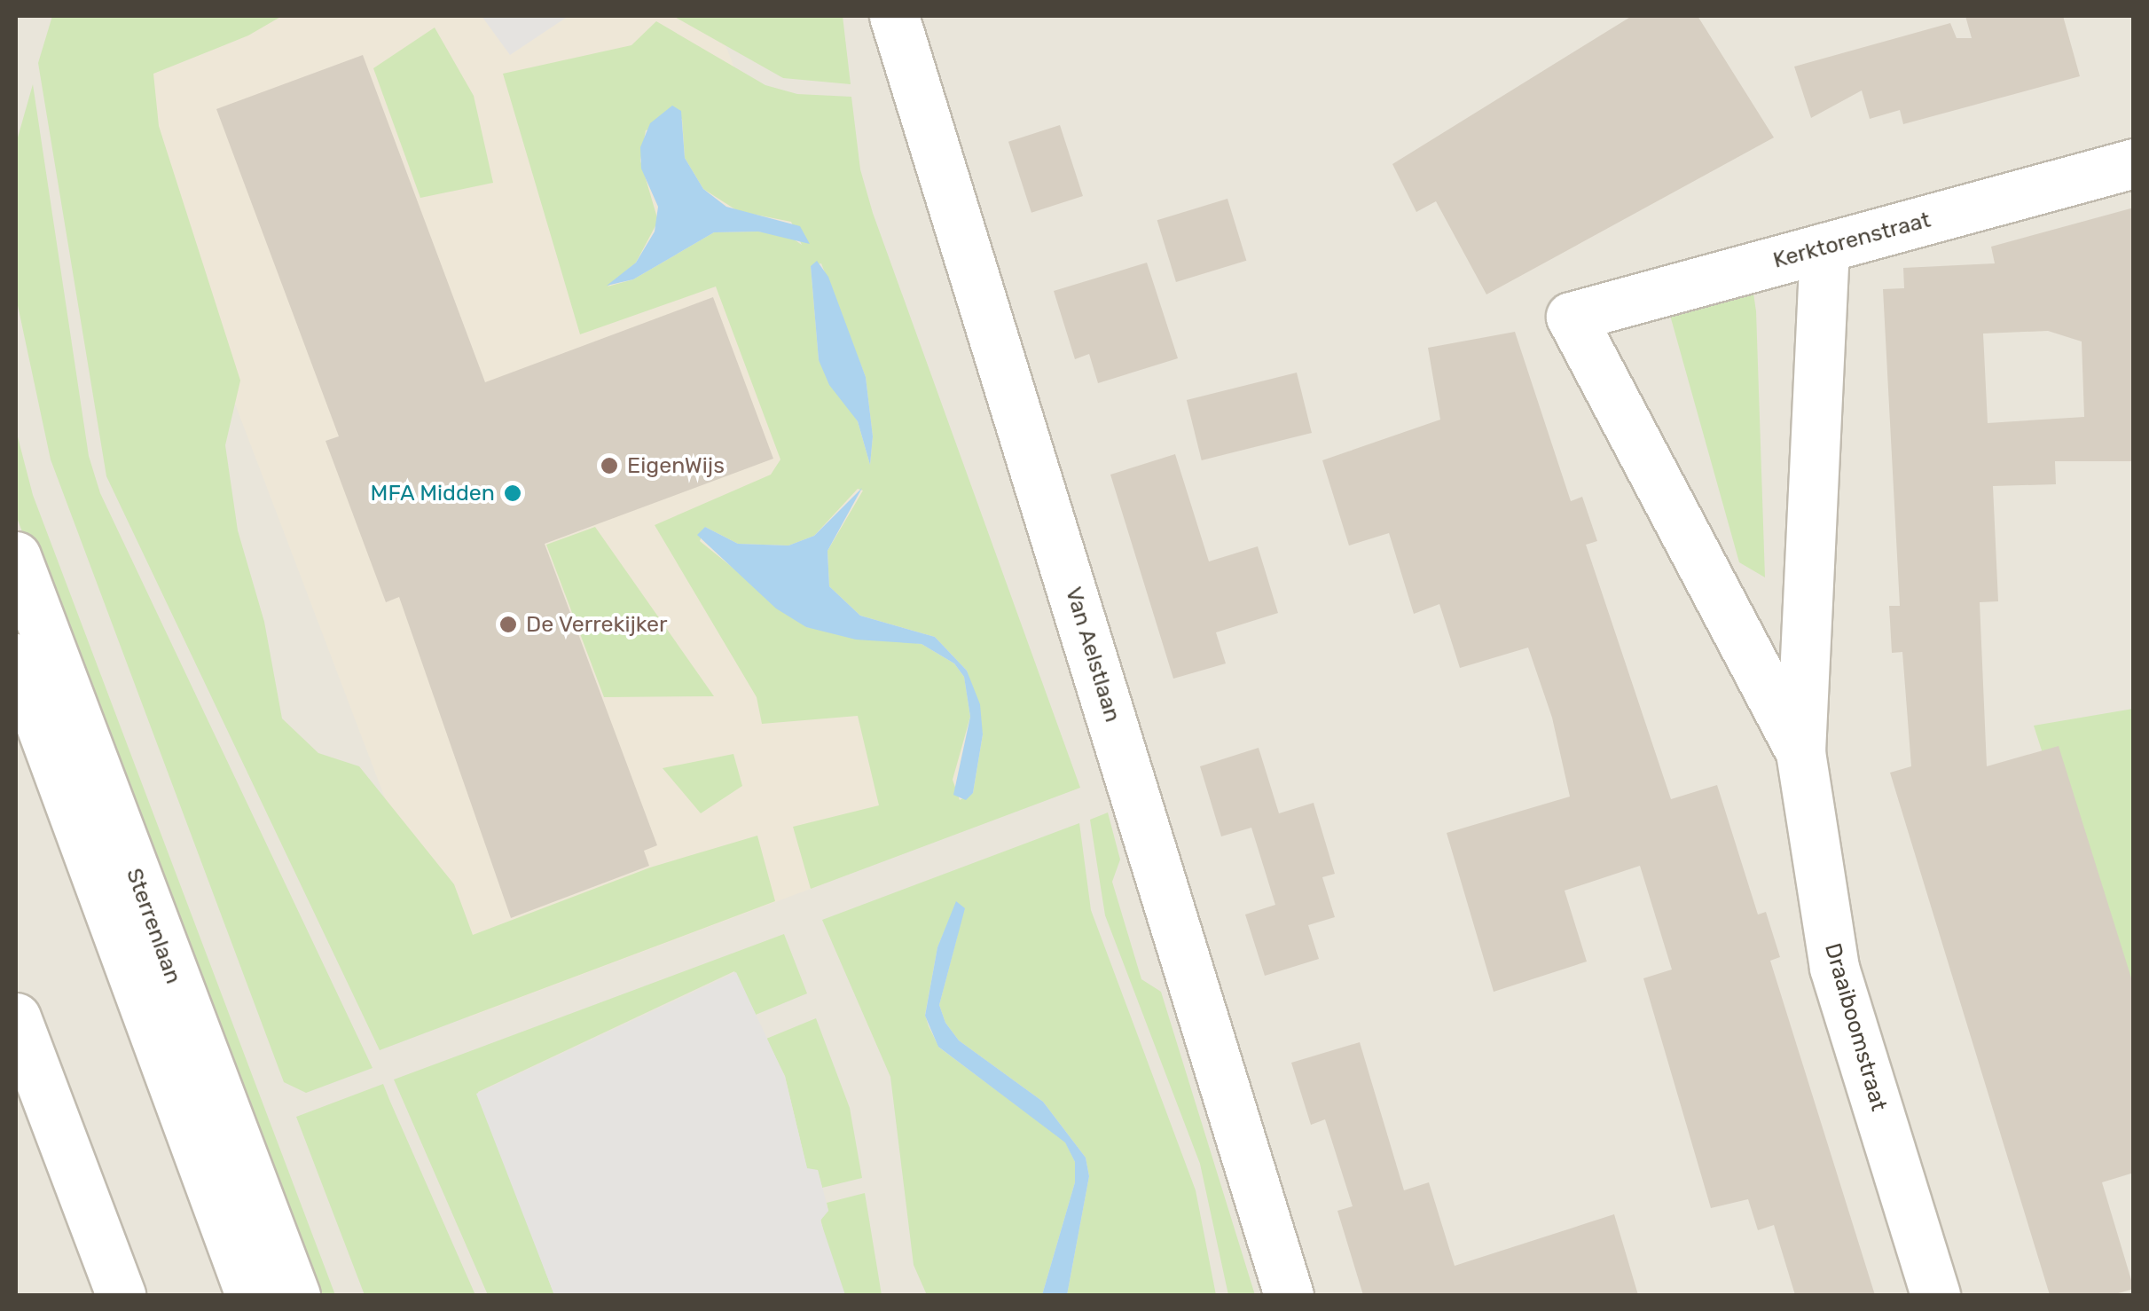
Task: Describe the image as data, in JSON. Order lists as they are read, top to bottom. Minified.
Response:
{"streets":{"street":["Kerktorenstraat","Van Aelstlaan","Sterrenlaan","Draaiboomstraat"]},"crossings":[["Kerktorenstraat","Draaiboomstraat"]],"places":["EigenWijs","MFA Midden","De Verrekijker"]}
